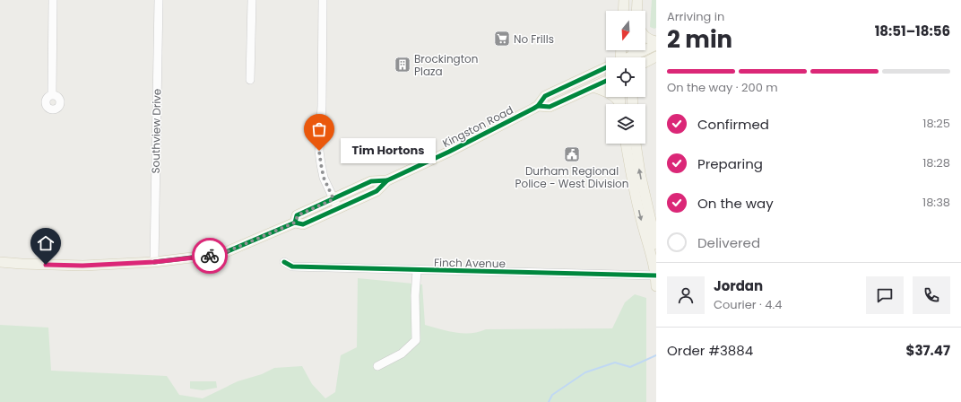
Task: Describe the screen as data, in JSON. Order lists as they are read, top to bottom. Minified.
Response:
{"streets":{"main road":["Kingston Road"],"street":["Southview Drive","Finch Avenue"]},"crossings":[["Kingston Road","Southview Drive"]],"places":{"supermarket":["No Frills"],"building":["Brockington Plaza"],"other":["Tim Hortons"],"public building":["Durham Regional Police - West Division"]},"north":"bottom","page":{"heading":["2 min","Arriving in","18:51–18:56"],"panel":["Jordan","Courier · 4.4","Order #3884","$37.47"],"bar":"On the way · 200 m","list":[["Confirmed","18:25"],["Preparing","18:28"],["On the way","18:38"],"Delivered"],"bubble":"Tim Hortons"}}
